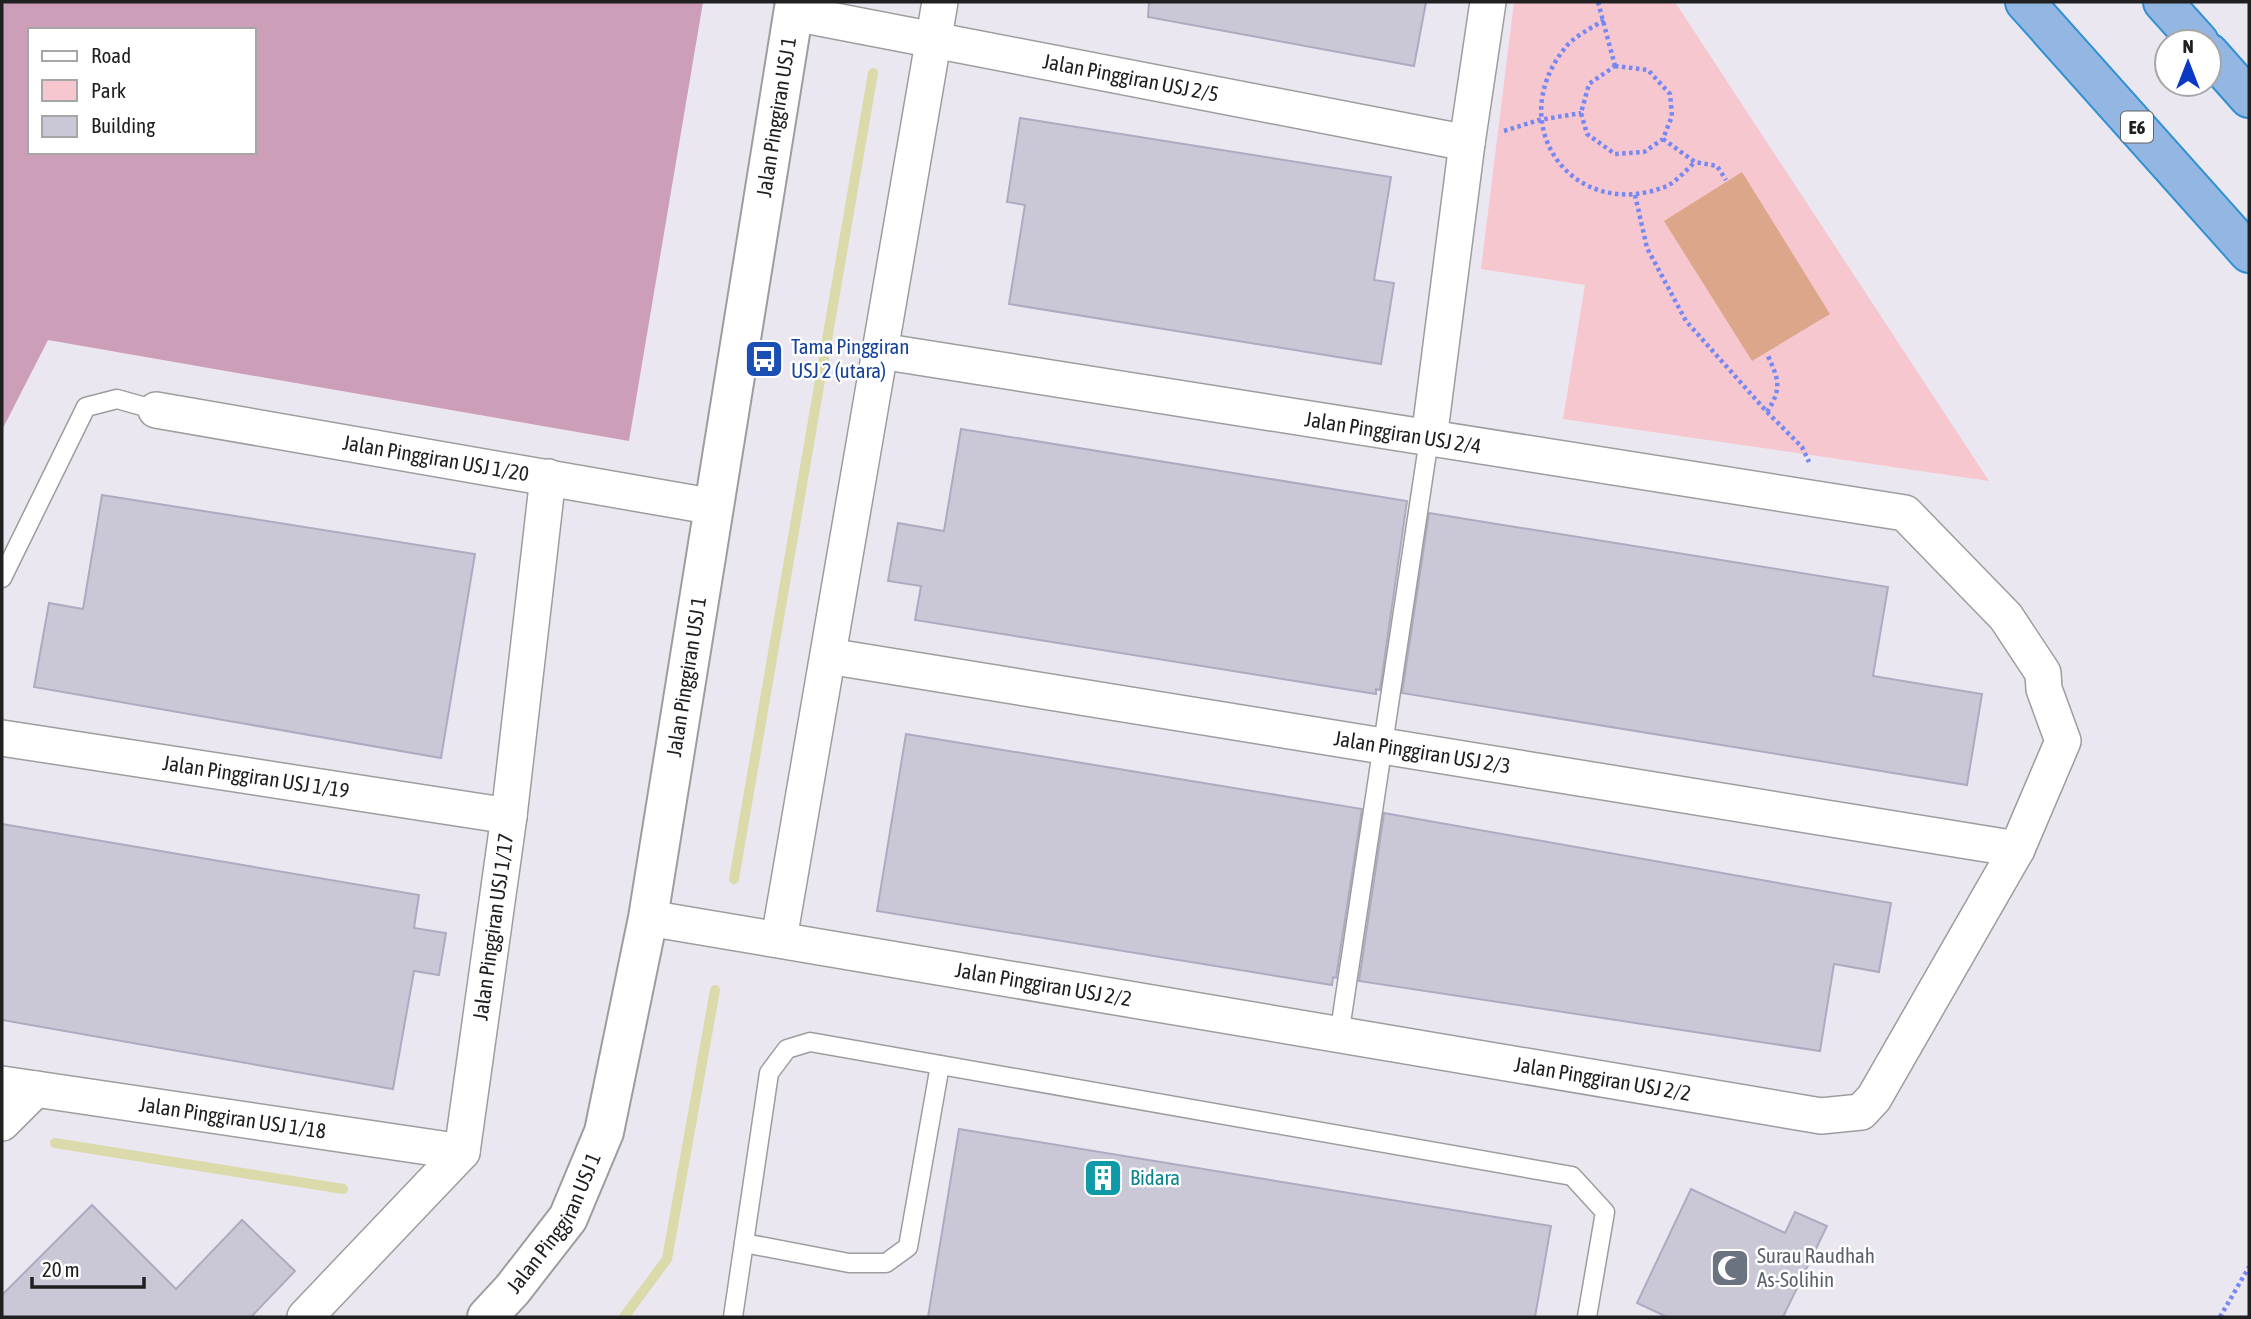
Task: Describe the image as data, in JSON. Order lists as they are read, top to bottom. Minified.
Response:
{"streets":{"highway":["E6"],"street":["Jalan Pinggiran USJ 2/5","Jalan Pinggiran USJ 1","Jalan Pinggiran USJ 2/4","Jalan Pinggiran USJ 1/20","Jalan Pinggiran USJ 2/3","Jalan Pinggiran USJ 1/19","Jalan Pinggiran USJ 1/17","Jalan Pinggiran USJ 2/2","Jalan Pinggiran USJ 1/18"]},"crossings":[["Jalan Pinggiran USJ 2/5","Jalan Pinggiran USJ 1"],["Jalan Pinggiran USJ 1","Jalan Pinggiran USJ 1/20"],["Jalan Pinggiran USJ 1","Jalan Pinggiran USJ 2/2"],["Jalan Pinggiran USJ 2/4","Jalan Pinggiran USJ 2/2"],["Jalan Pinggiran USJ 1/20","Jalan Pinggiran USJ 1/17"],["Jalan Pinggiran USJ 2/3","Jalan Pinggiran USJ 2/2"],["Jalan Pinggiran USJ 1/19","Jalan Pinggiran USJ 1/17"],["Jalan Pinggiran USJ 1/17","Jalan Pinggiran USJ 1/18"]],"places":{"bus stop":["Tama Pinggiran USJ 2 (utara)"],"building":["Bidara"],"mosque":["Surau Raudhah As-Solihin"]},"legend":["Road","Park","Building"],"scale_bar":"20 m","north":"top"}
